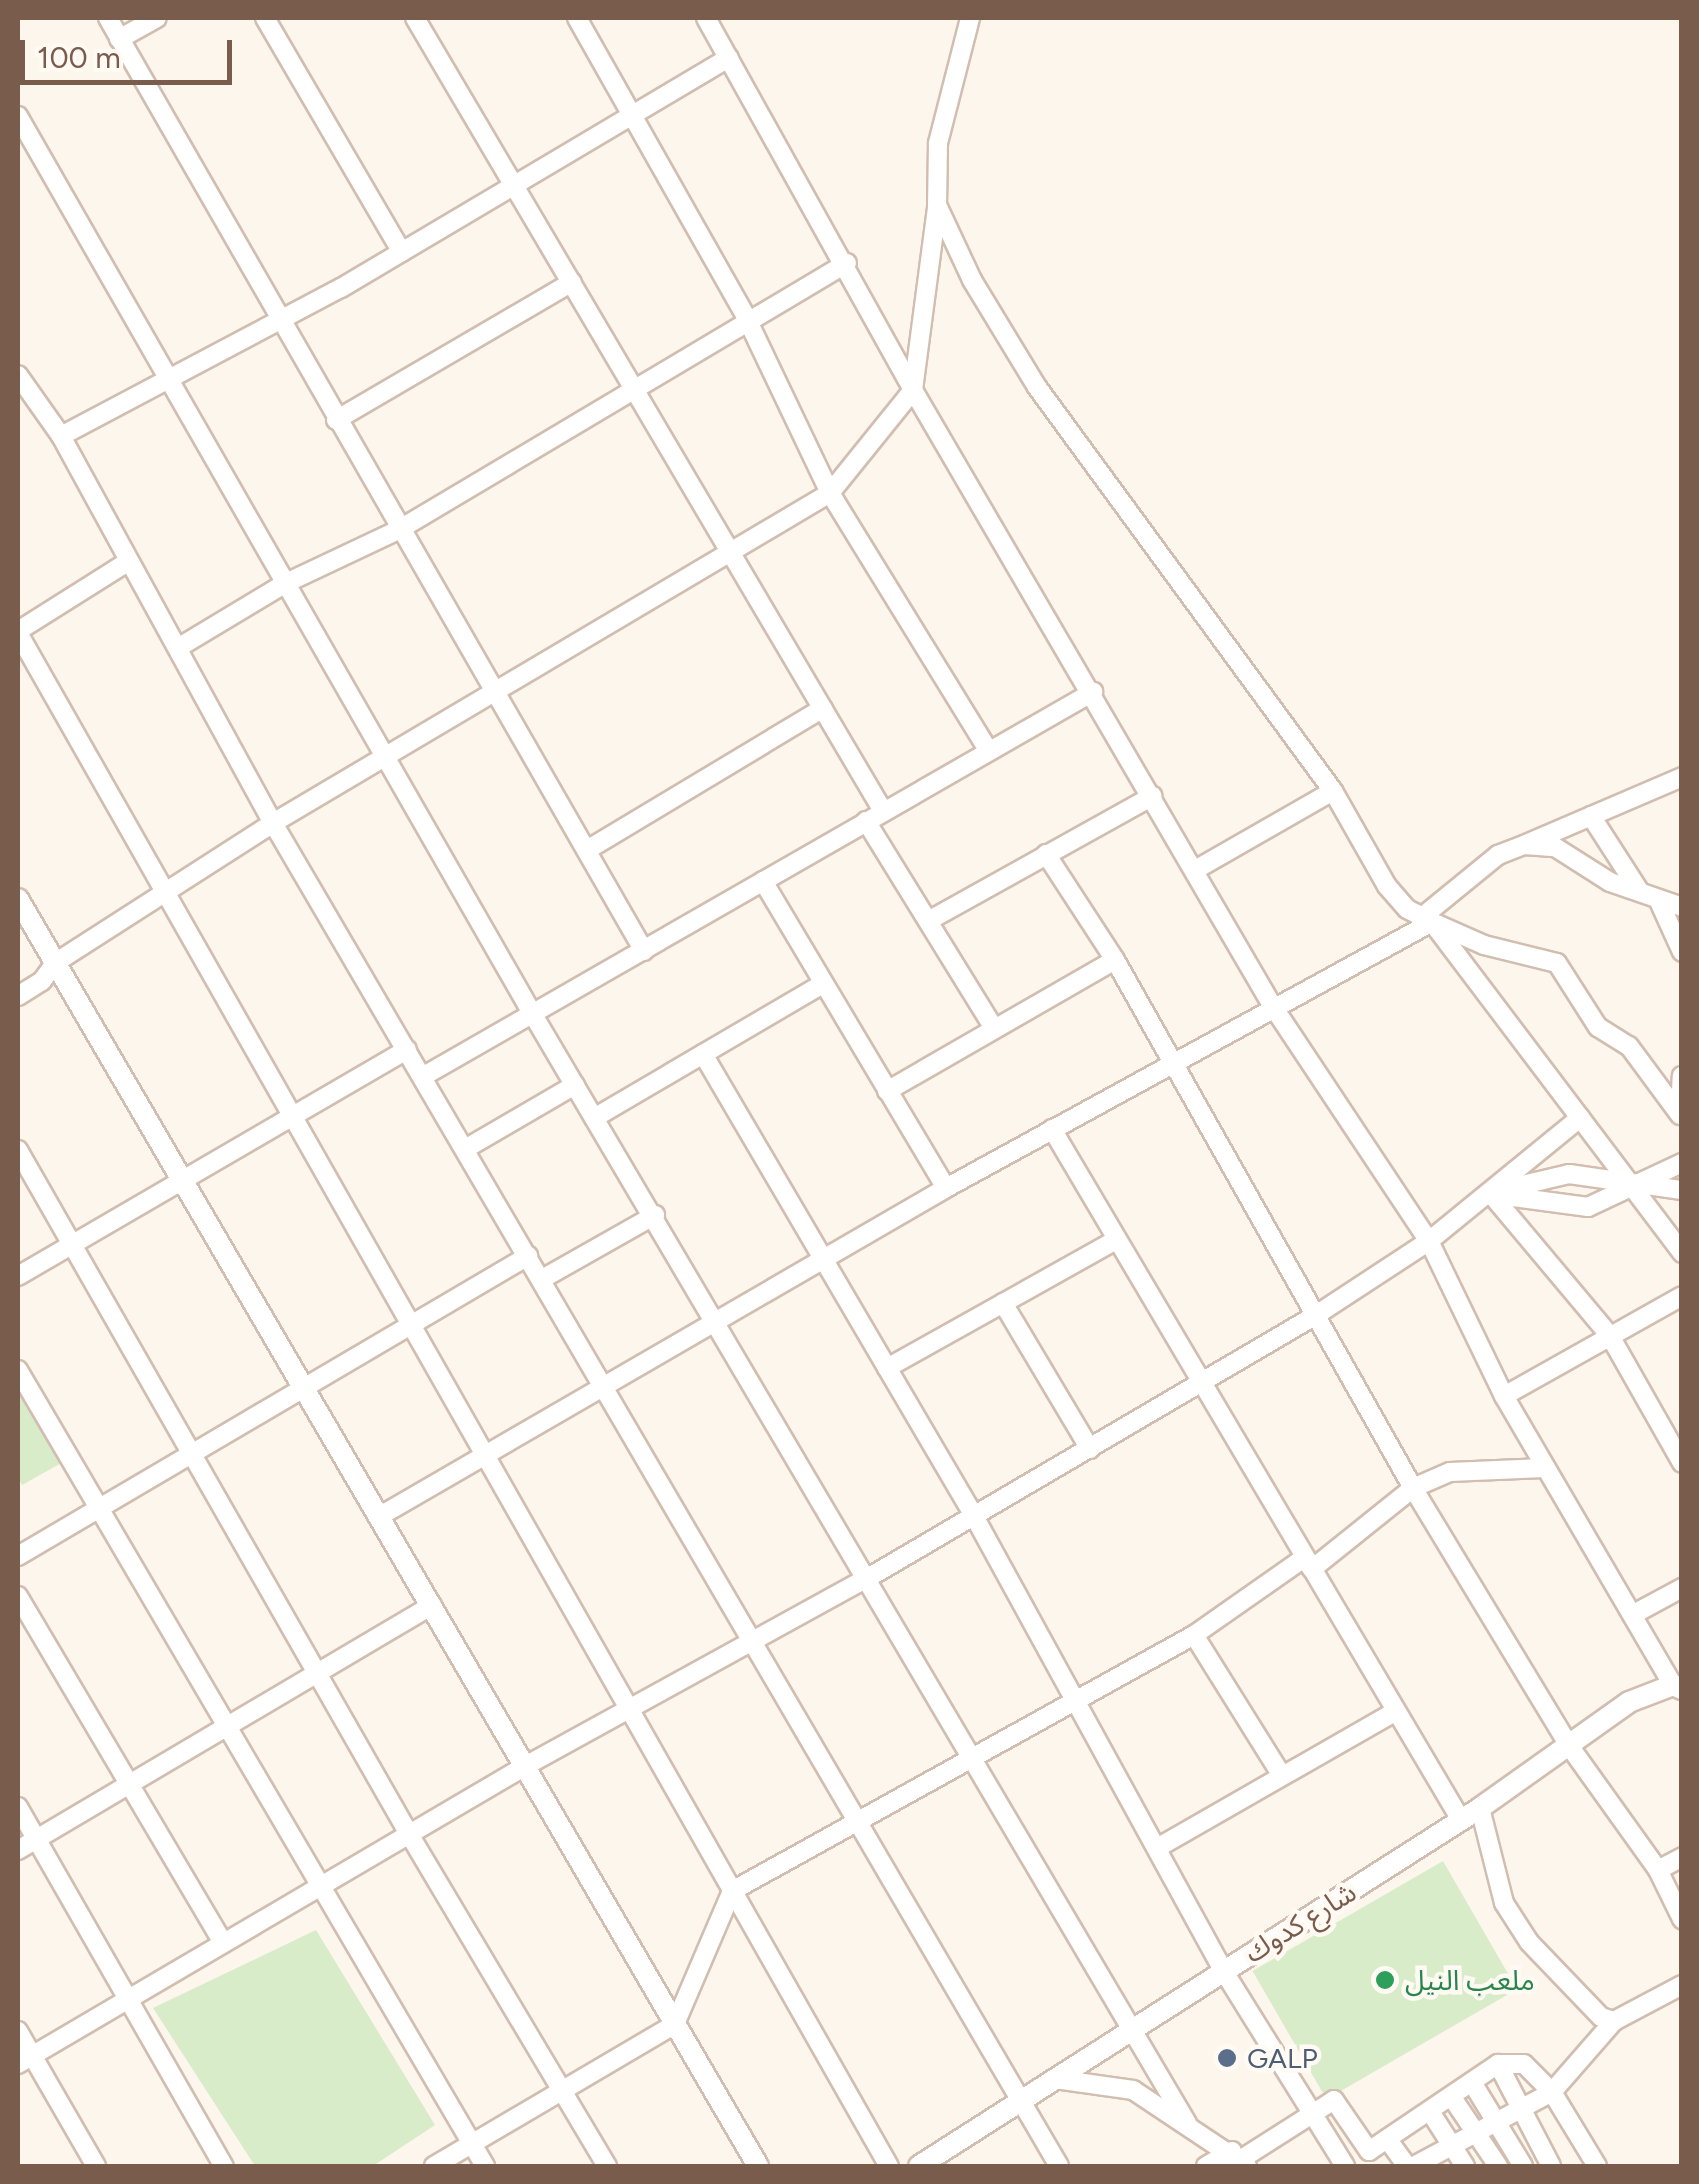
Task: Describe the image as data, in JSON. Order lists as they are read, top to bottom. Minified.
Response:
{"streets":{"street":["شارع كدوك"]},"places":["ملعب النيل","GALP"],"scale_bar":"100 m"}
